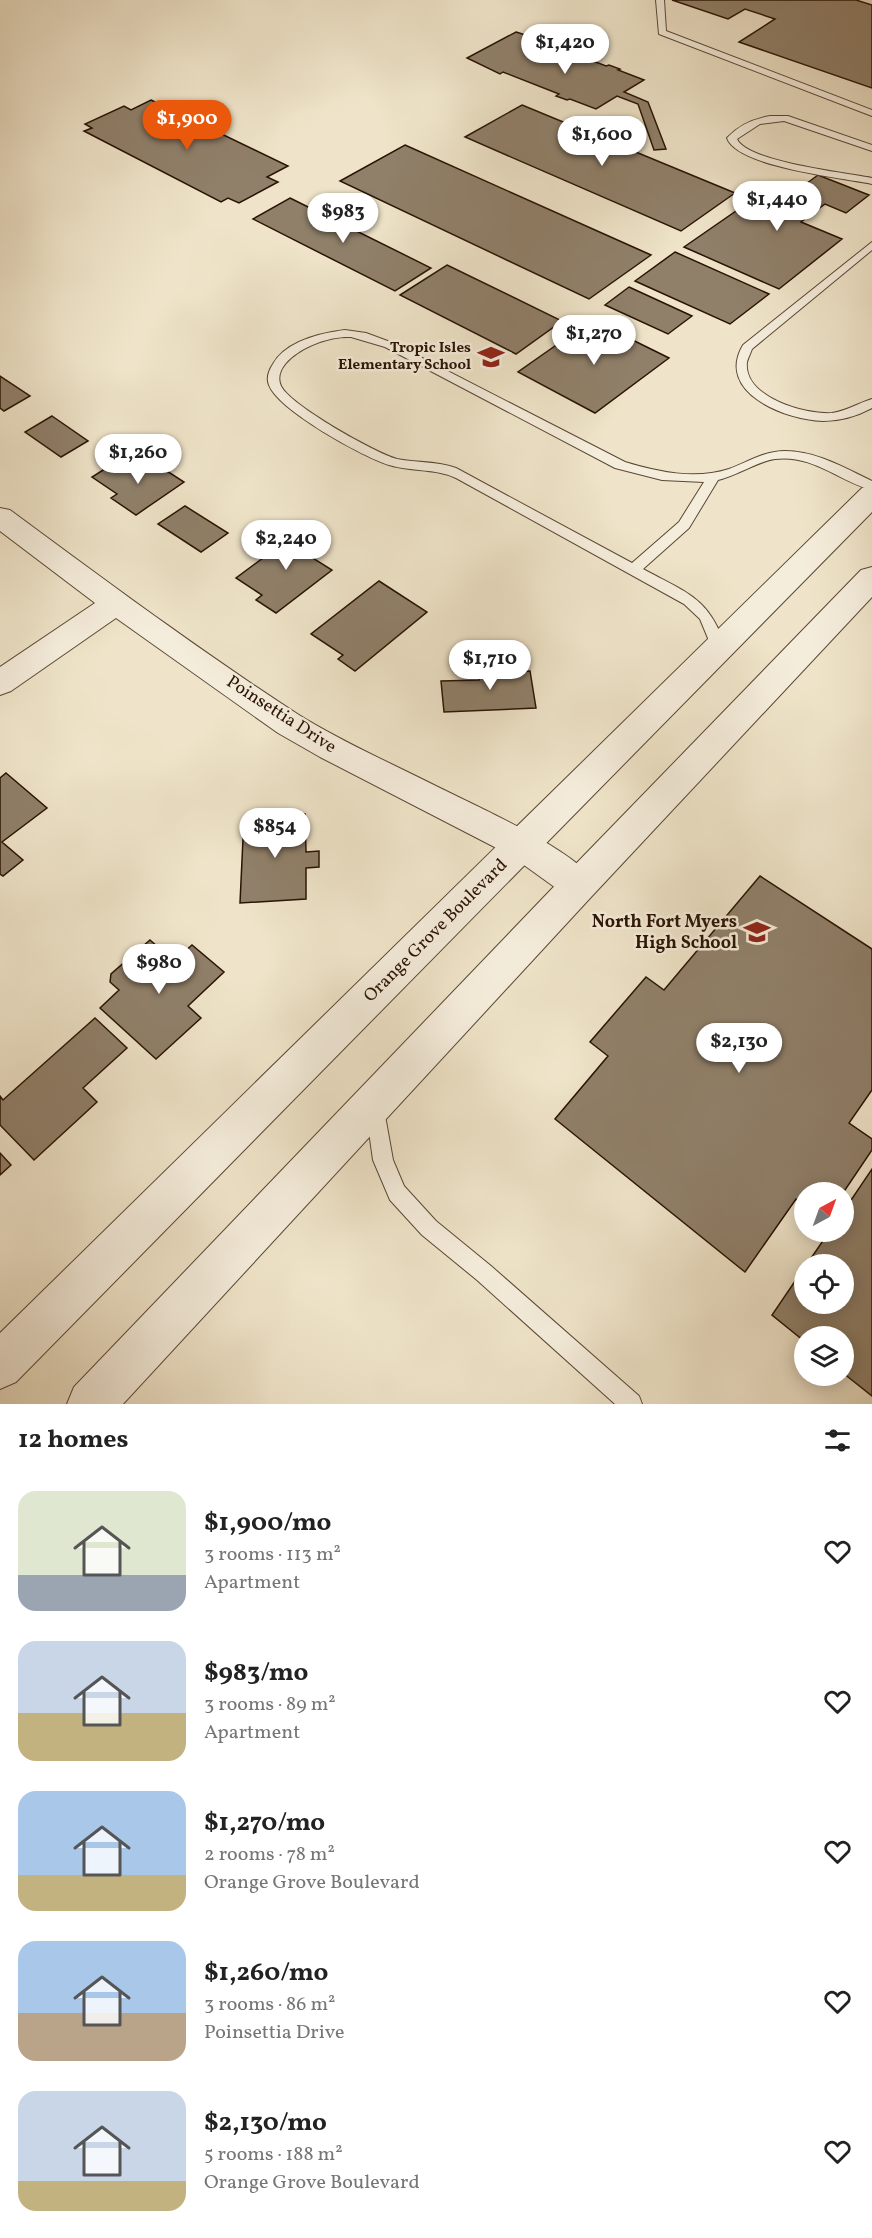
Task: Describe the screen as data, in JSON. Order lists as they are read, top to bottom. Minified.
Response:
{"streets":{"street":["Poinsettia Drive","Orange Grove Boulevard"]},"crossings":[["Poinsettia Drive","Orange Grove Boulevard"]],"places":{"school or university":["Tropic Isles Elementary School","North Fort Myers High School"]},"north":"top right","page":{"price":["$1,420","$1,900","$1,600","$1,440","$983","$1,270","$1,260","$2,240","$1,710","$854","$980","$2,130"],"heading":"12 homes","list":[{"name":"$1,900/mo","note":"3 rooms · 113 m² · Apartment"},{"name":"$983/mo","note":"3 rooms · 89 m² · Apartment"},{"name":"$1,270/mo","note":"2 rooms · 78 m² · Orange Grove Boulevard"},{"name":"$1,260/mo","note":"3 rooms · 86 m² · Poinsettia Drive"},{"name":"$2,130/mo","note":"5 rooms · 188 m² · Orange Grove Boulevard"}]}}
